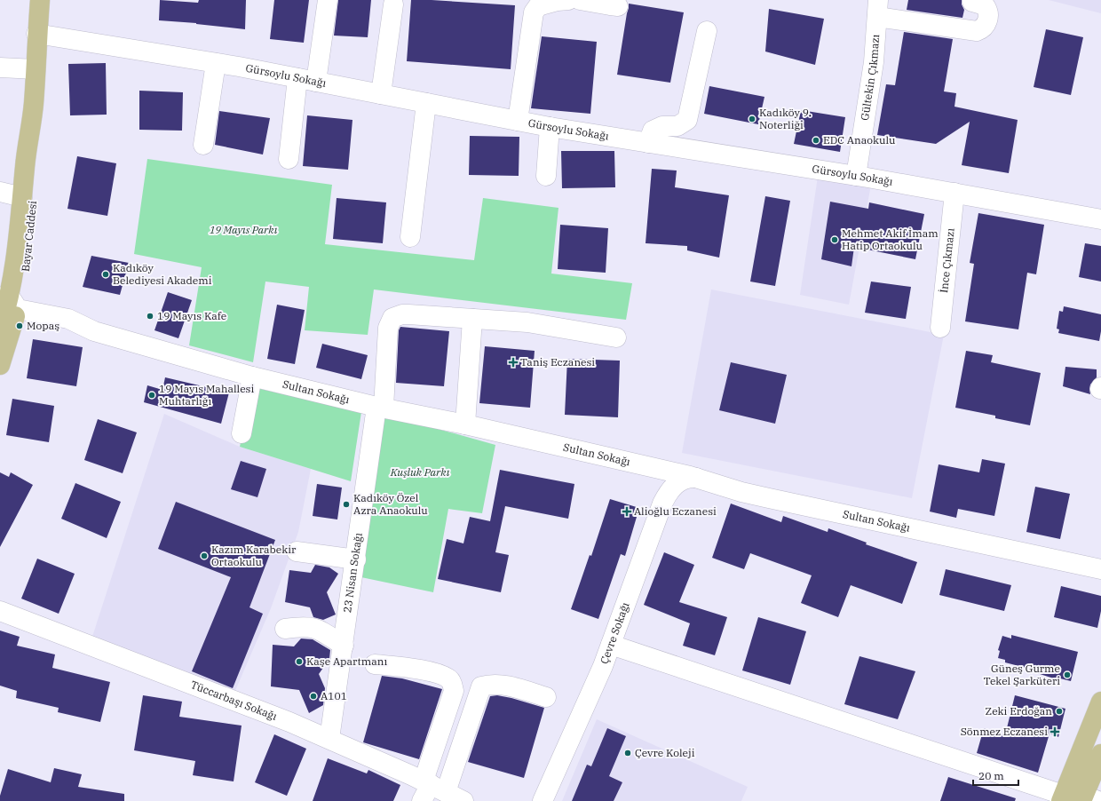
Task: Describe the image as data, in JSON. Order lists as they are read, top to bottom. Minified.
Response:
{"streets":{"main road":["Bayar Caddesi"],"street":["Gürsoylu Sokağı","Gültekin Çıkmazı","İnce Çıkmazı","Sultan Sokağı","23 Nisan Sokağı","Çevre Sokağı","Tüccarbaşı Sokağı"]},"crossings":[["Gürsoylu Sokağı","Gültekin Çıkmazı"],["Gürsoylu Sokağı","Bayar Caddesi"],["Gürsoylu Sokağı","İnce Çıkmazı"],["Bayar Caddesi","Sultan Sokağı"],["Sultan Sokağı","23 Nisan Sokağı"],["Sultan Sokağı","Çevre Sokağı"],["23 Nisan Sokağı","Tüccarbaşı Sokağı"]],"parks":["19 Mayıs Parkı","Kuşluk Parkı"],"places":{"other":["Kadıköy 9. Noterliği","EDC Anaokulu","Mehmet Akif İmam Hatip Ortaokulu","Kadıköy Belediyesi Akademi","19 Mayıs Kafe","Mopaş","19 Mayıs Mahallesi Muhtarlığı","Kadıköy Özel Azra Anaokulu","Kazım Karabekir Ortaokulu","Kaşe Apartmanı","Güneş Gurme Tekel Şarküteri","A101","Zeki Erdoğan","Çevre Koleji"],"health":["Taniş Eczanesi","Alioğlu Eczanesi","Sönmez Eczanesi"]},"scale_bar":"20 m"}
